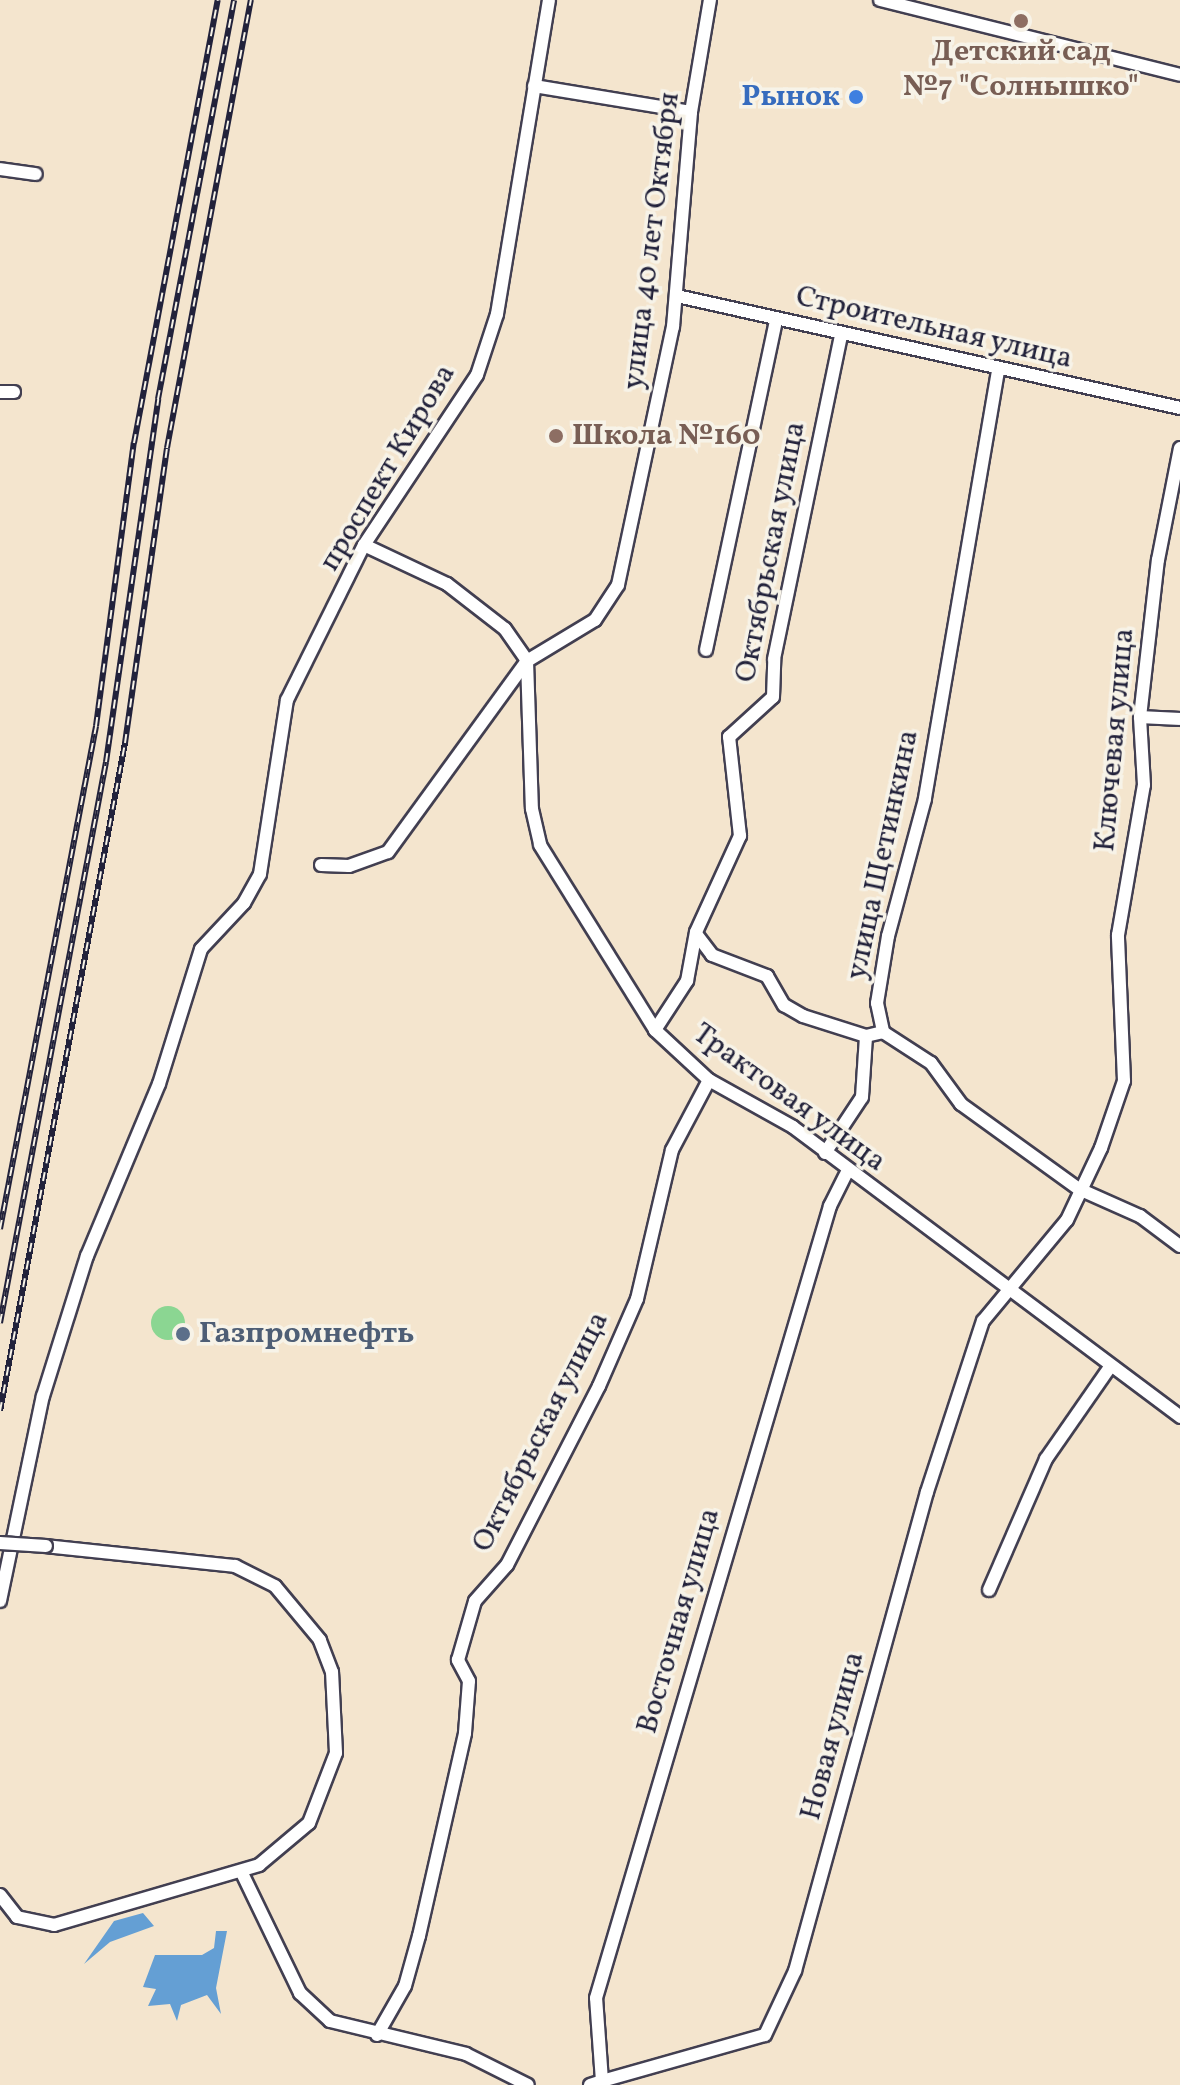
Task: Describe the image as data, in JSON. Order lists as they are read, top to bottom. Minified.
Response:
{"streets":{"street":["улица 40 лет Октября","Строительная улица","проспект Кирова","Октябрьская улица","Ключевая улица","улица Щетинкина","Трактовая улица","Восточная улица","Новая улица"]},"crossings":[["улица 40 лет Октября","Строительная улица"],["улица 40 лет Октября","Трактовая улица"],["Строительная улица","Октябрьская улица"],["Строительная улица","улица Щетинкина"],["Октябрьская улица","Трактовая улица"],["Ключевая улица","Трактовая улица"],["Ключевая улица","Новая улица"],["Трактовая улица","Восточная улица"],["Трактовая улица","Новая улица"],["Восточная улица","Новая улица"]],"places":["Детский сад №7 \"Солнышко\"","Рынок","Школа №160","Газпромнефть"]}
